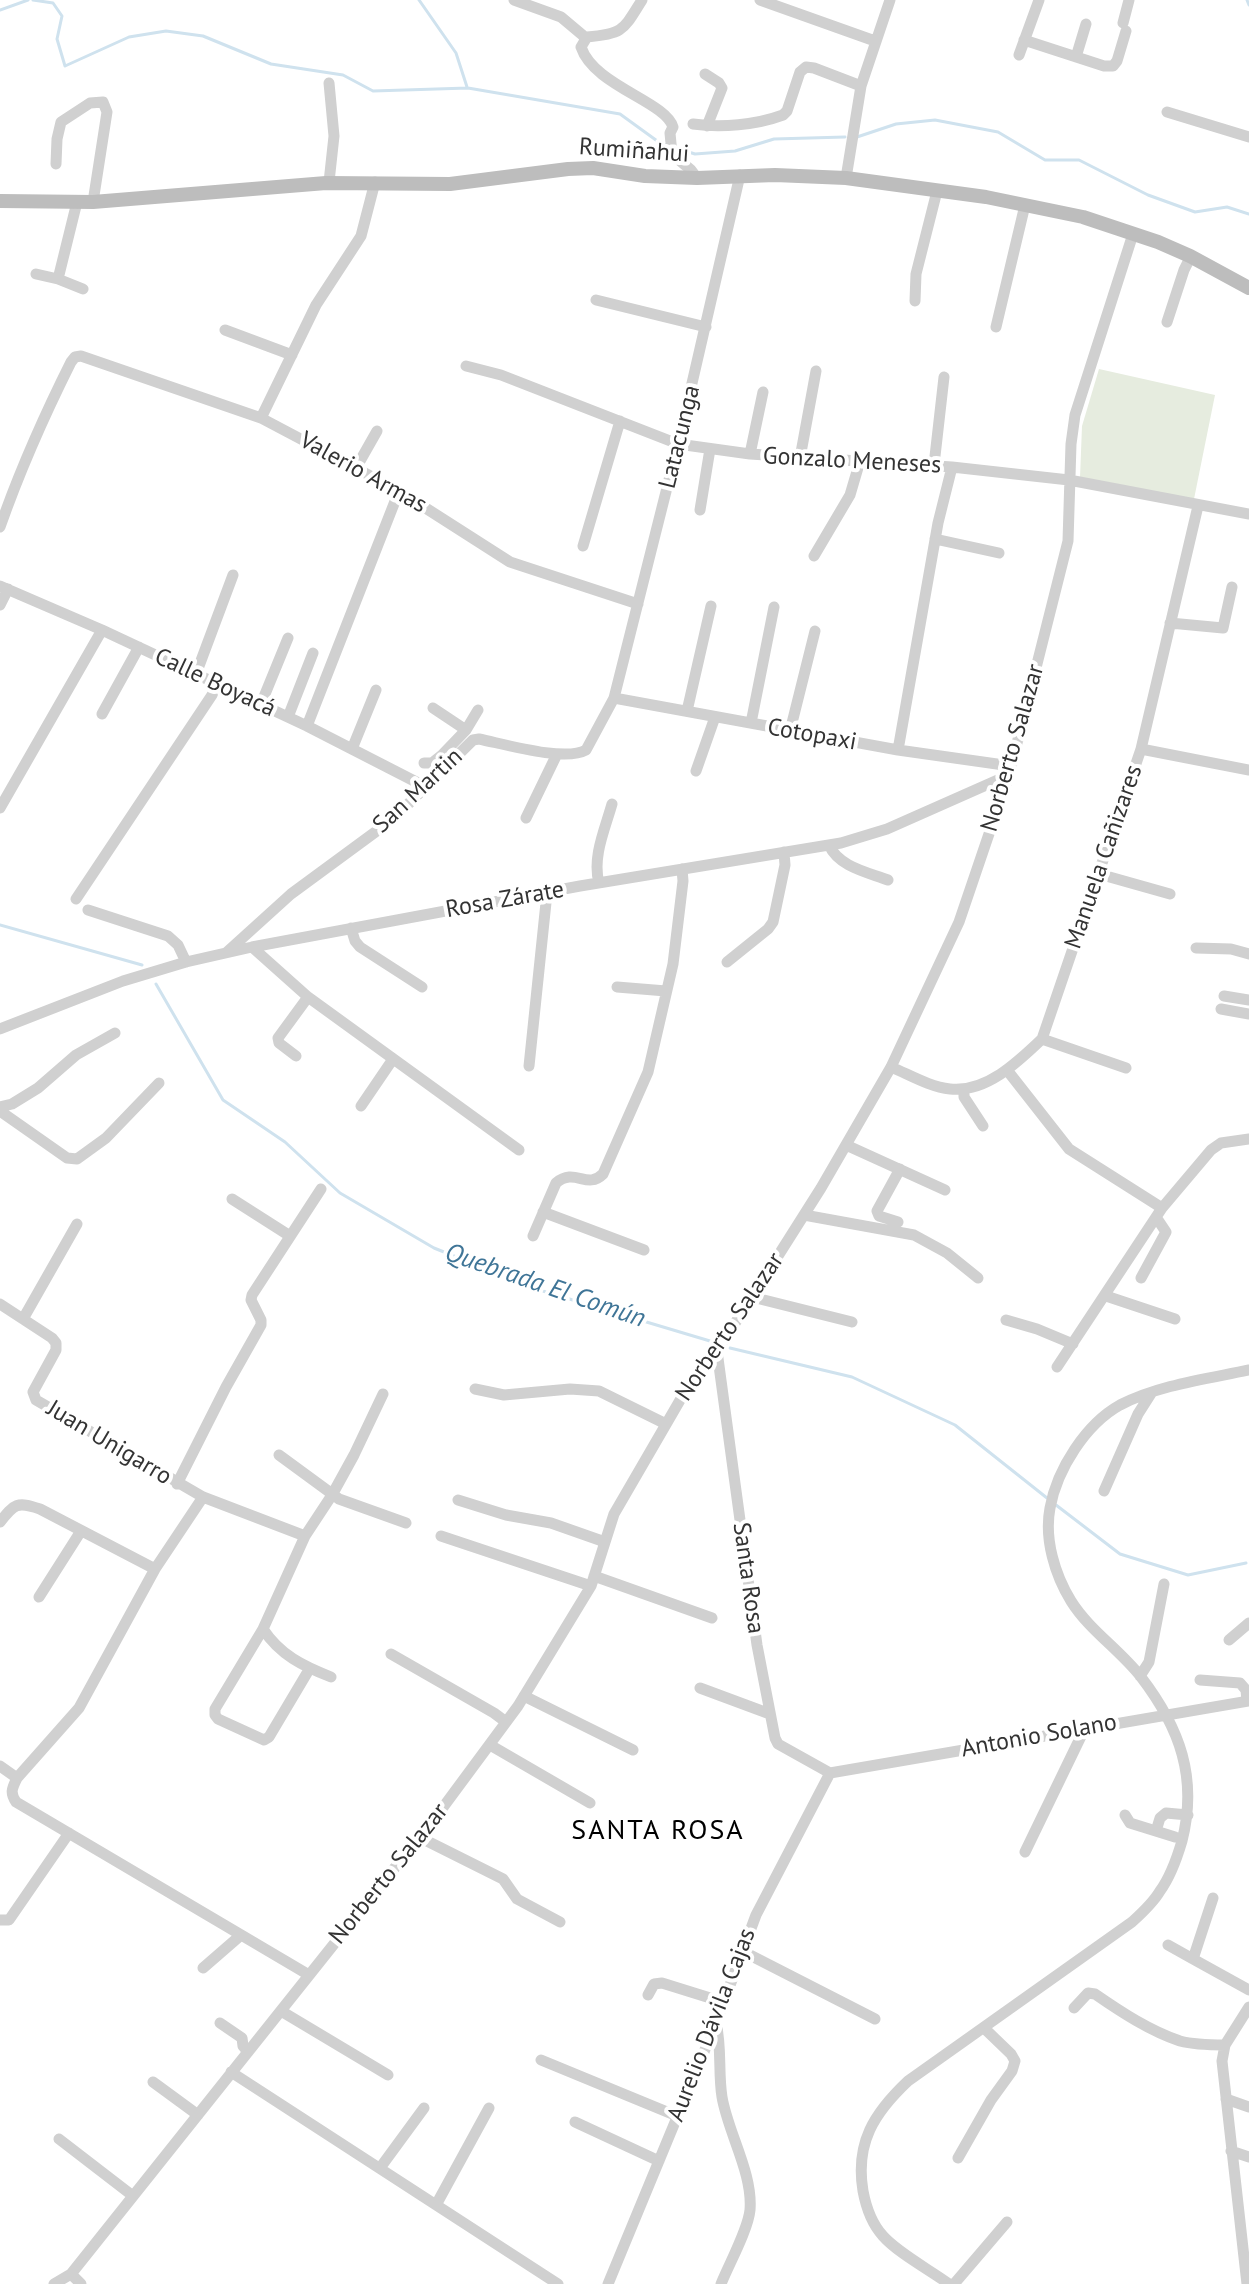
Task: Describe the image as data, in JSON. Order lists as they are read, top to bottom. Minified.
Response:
{"streets":{"street":["Rumiñahui","Latacunga","Gonzalo Meneses","Valerio Armas","Calle Boyacá","Cotopaxi","Norberto Salazar","San Martin","Manuela Cañizares","Rosa Zárate","Juan Unigarro","Santa Rosa","Antonio Solano","Aurelio Dávila Cajas"]},"crossings":[["Rumiñahui","Latacunga"],["Rumiñahui","Norberto Salazar"],["Latacunga","Gonzalo Meneses"],["Latacunga","Valerio Armas"],["Latacunga","Cotopaxi"],["Gonzalo Meneses","Norberto Salazar"],["Gonzalo Meneses","Manuela Cañizares"],["Calle Boyacá","San Martin"],["Cotopaxi","Norberto Salazar"],["Cotopaxi","Rosa Zárate"],["Norberto Salazar","Rosa Zárate"],["Norberto Salazar","Santa Rosa"],["San Martin","Rosa Zárate"],["Santa Rosa","Antonio Solano"],["Santa Rosa","Aurelio Dávila Cajas"],["Antonio Solano","Aurelio Dávila Cajas"]],"districts":["SANTA ROSA"],"water":["Quebrada El Común"]}
